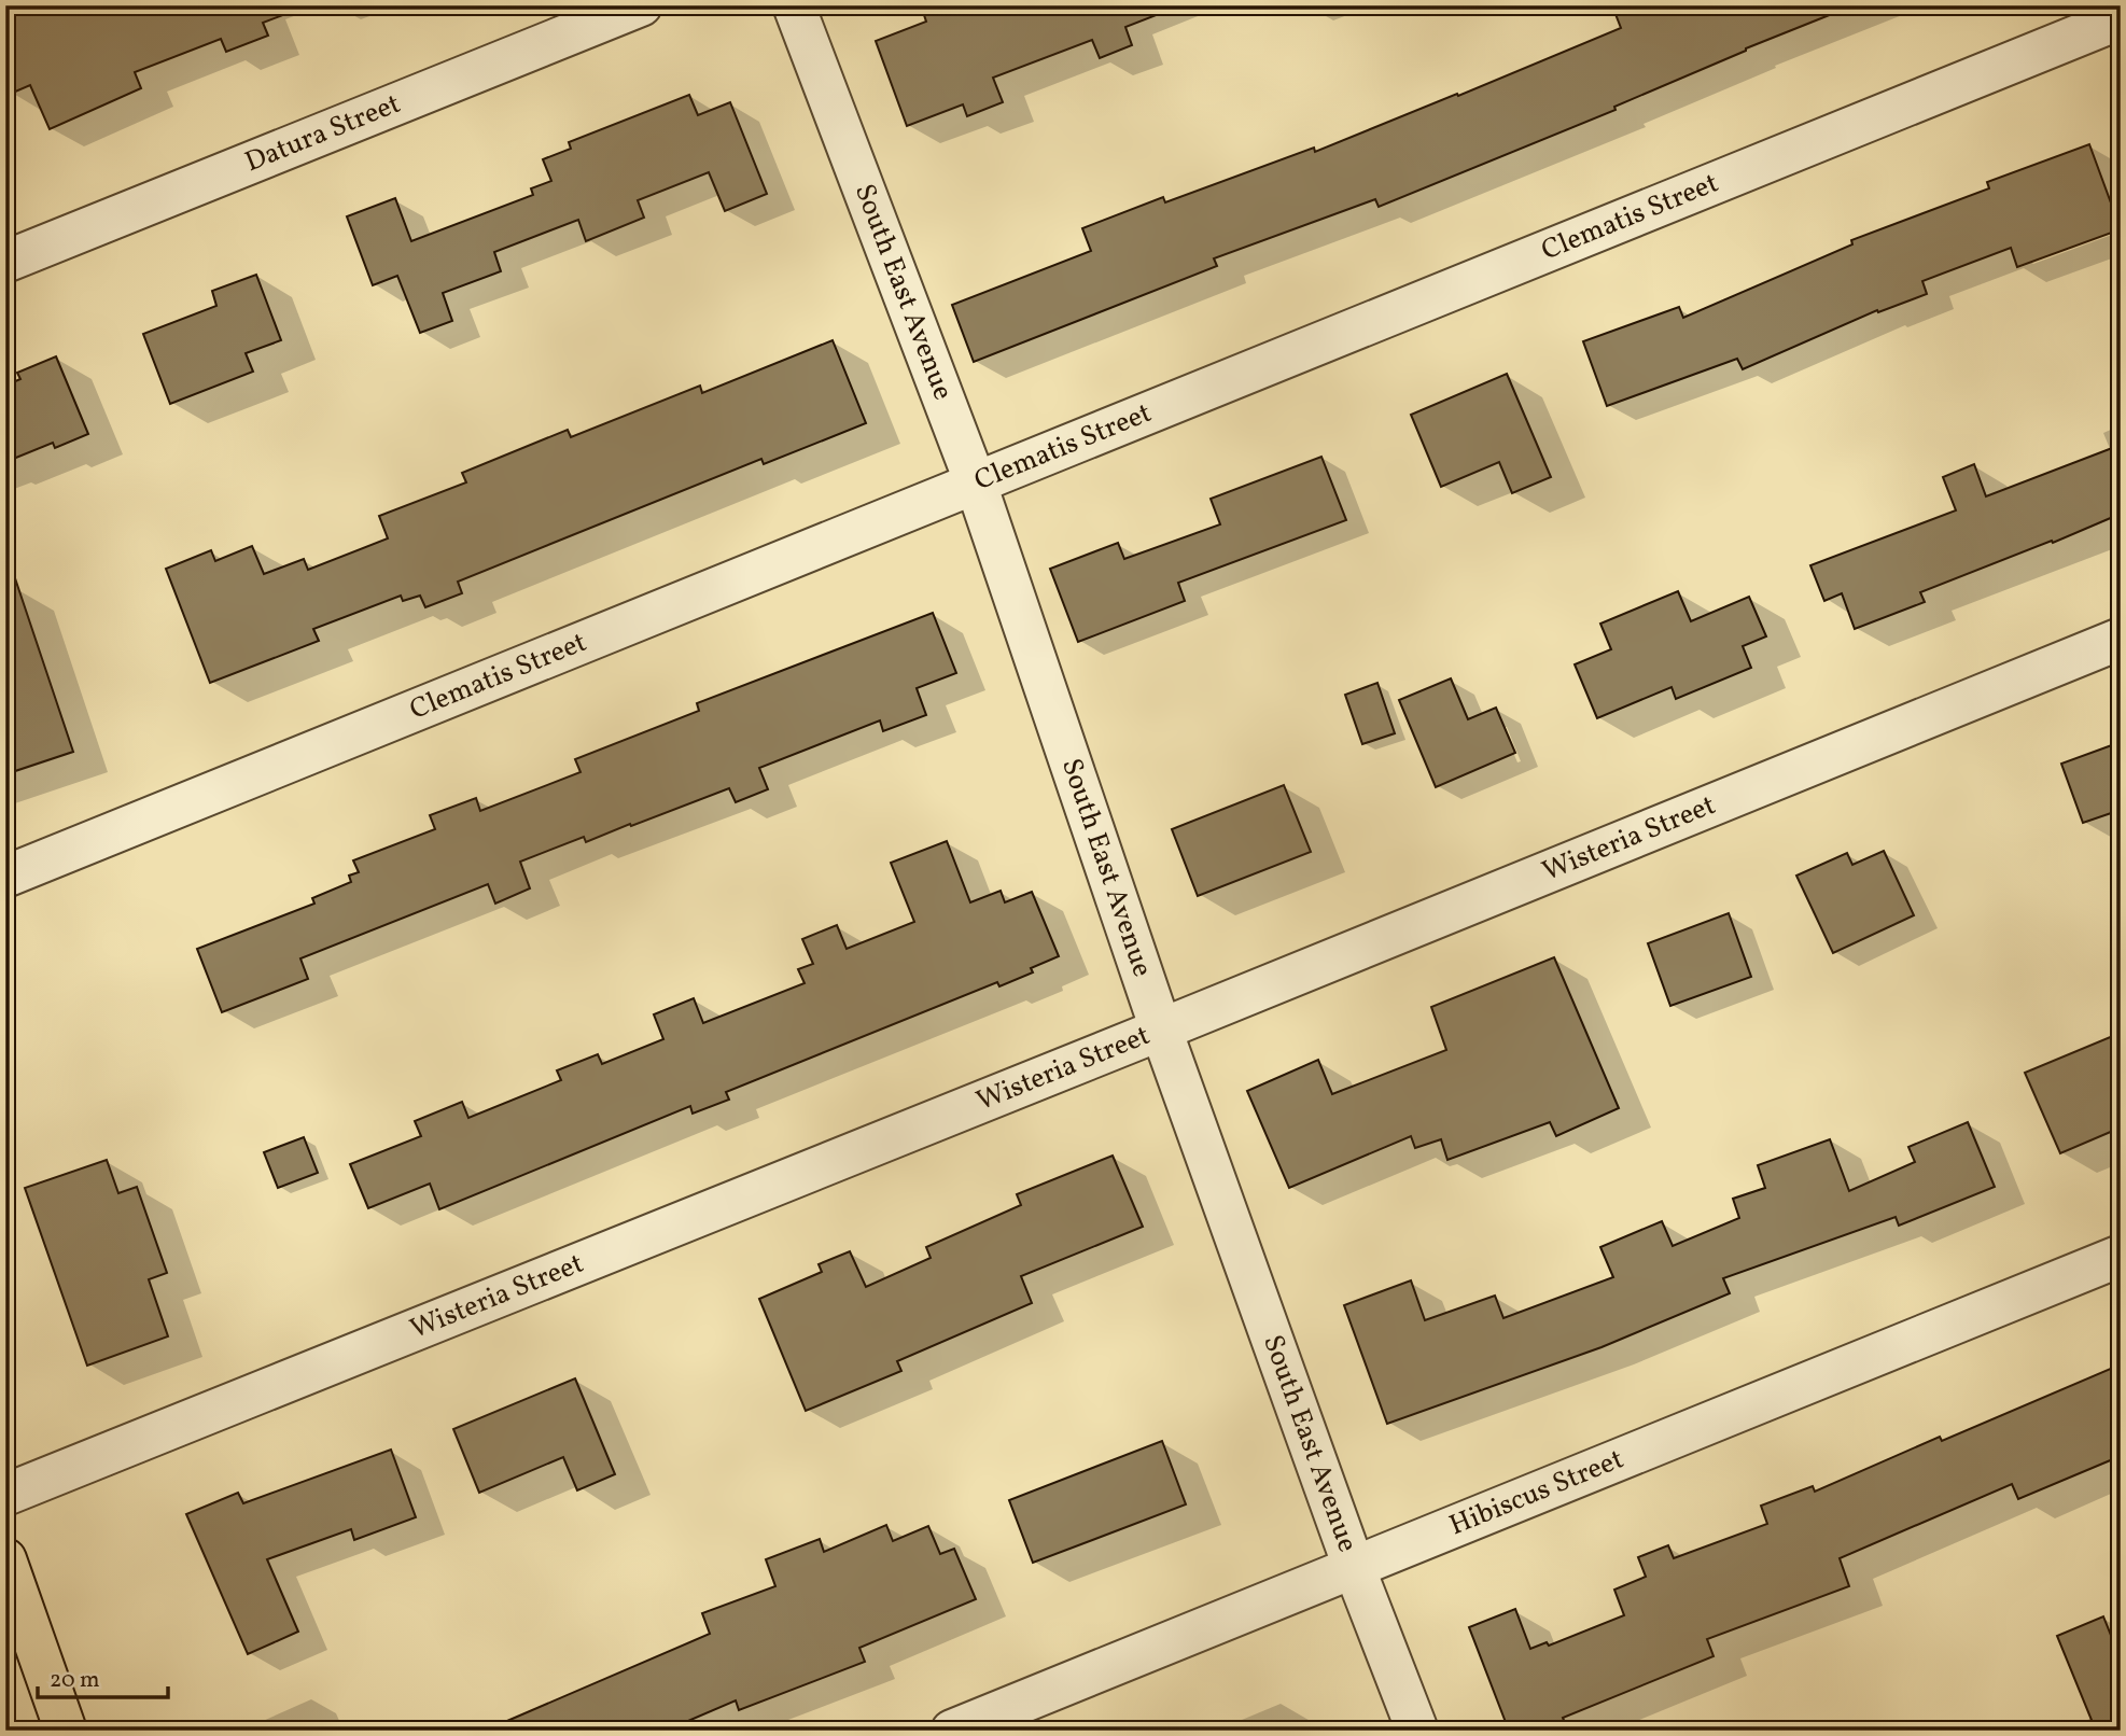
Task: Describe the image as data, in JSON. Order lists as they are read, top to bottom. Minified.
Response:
{"streets":{"street":["Datura Street","Clematis Street","South East Avenue","Wisteria Street","Hibiscus Street"]},"crossings":[["Clematis Street","South East Avenue"],["South East Avenue","Wisteria Street"],["South East Avenue","Hibiscus Street"]],"scale_bar":"20 m"}
